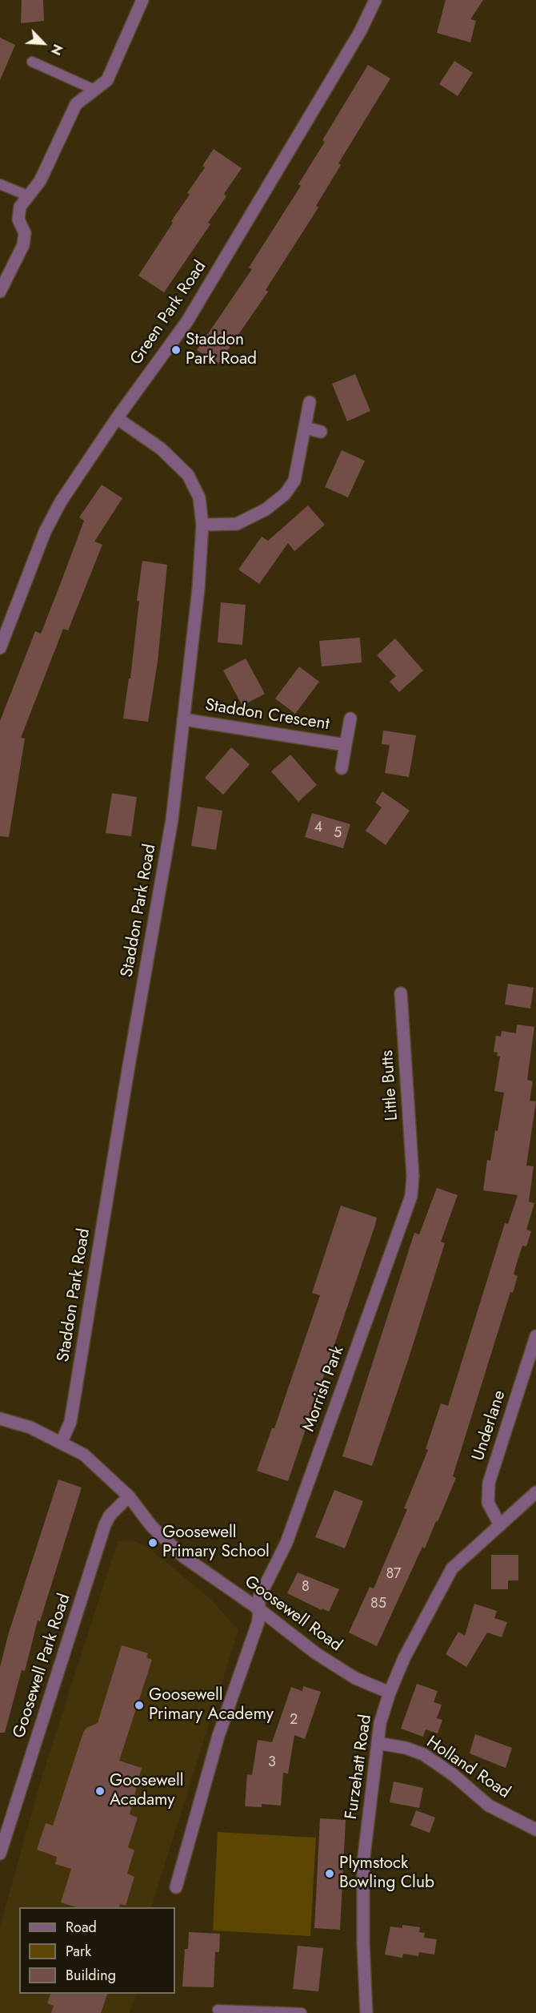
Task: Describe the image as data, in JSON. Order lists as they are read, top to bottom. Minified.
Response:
{"streets":{"street":["Green Park Road","Staddon Crescent","Staddon Park Road","Little Butts","Morrish Park","Underlane","Goosewell Road","Goosewell Park Road","Furzehatt Road","Holland Road"]},"crossings":[["Green Park Road","Staddon Park Road"],["Staddon Crescent","Staddon Park Road"],["Staddon Park Road","Goosewell Road"],["Little Butts","Morrish Park"],["Morrish Park","Goosewell Road"],["Underlane","Furzehatt Road"],["Goosewell Road","Goosewell Park Road"],["Goosewell Road","Furzehatt Road"],["Furzehatt Road","Holland Road"]],"places":["Staddon Park Road","Goosewell Primary School","Goosewell Primary Academy","Goosewell Acadamy","Plymstock Bowling Club"],"house_numbers":["4","5","87","8","85","2","3"],"legend":["Road","Park","Building"],"north":"bottom right"}
